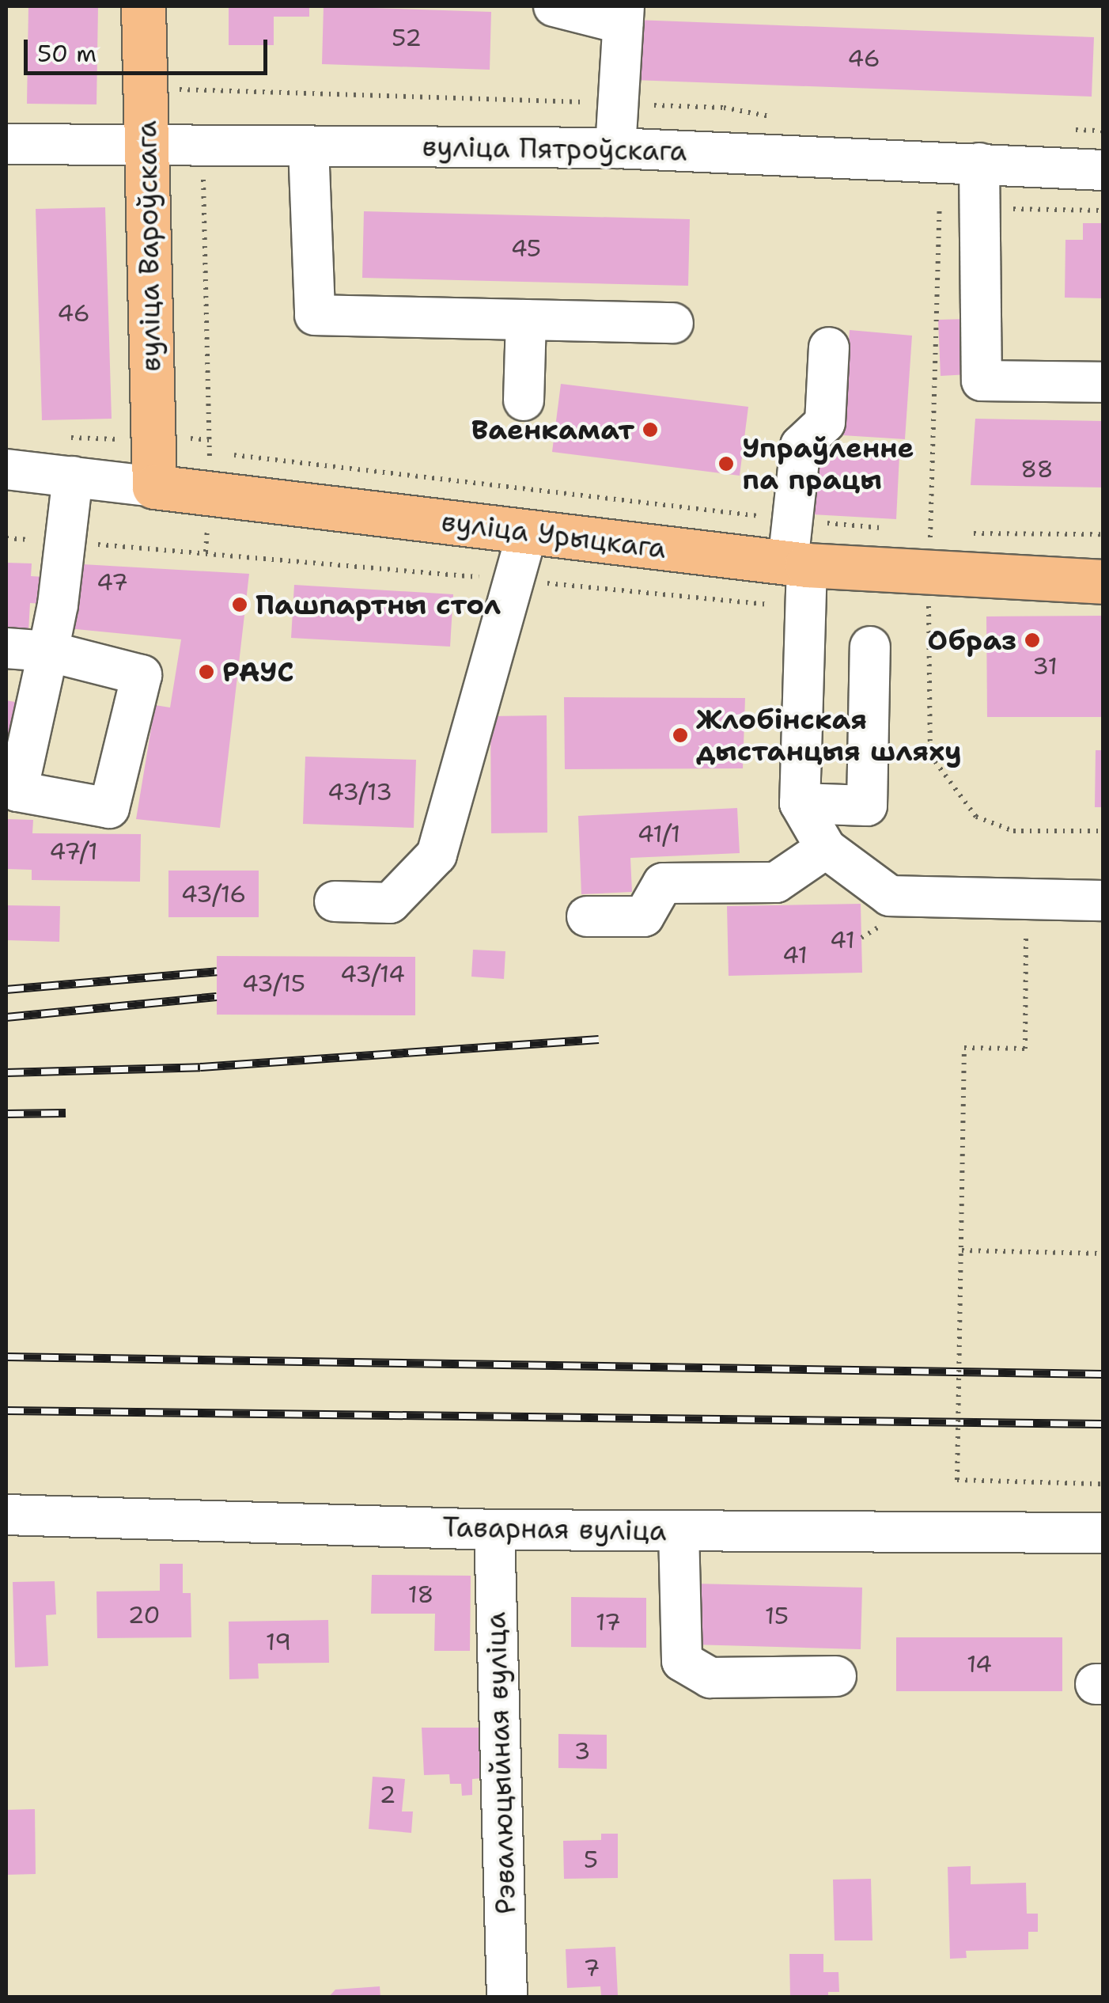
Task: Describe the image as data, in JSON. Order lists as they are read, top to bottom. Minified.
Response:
{"streets":{"main road":["вуліца Вароўскага","вуліца Урыцкага"],"street":["вуліца Пятроўскага","Таварная вуліца","Рэвалюцыйная вуліца"]},"crossings":[["вуліца Пятроўскага","вуліца Вароўскага"],["вуліца Вароўскага","вуліца Урыцкага"],["Таварная вуліца","Рэвалюцыйная вуліца"]],"places":["Ваенкамат","Упраўленне па працы","Пашпартны стол","Образ","РАУС","Жлобінская дыстанцыя шляху"],"house_numbers":["52","46","45","46","88","47","31","43/13","41/1","47/1","43/16","41","41","43/14","43/15","18","20","15","17","19","14","3","2","5","7"],"scale_bar":"50 m"}
